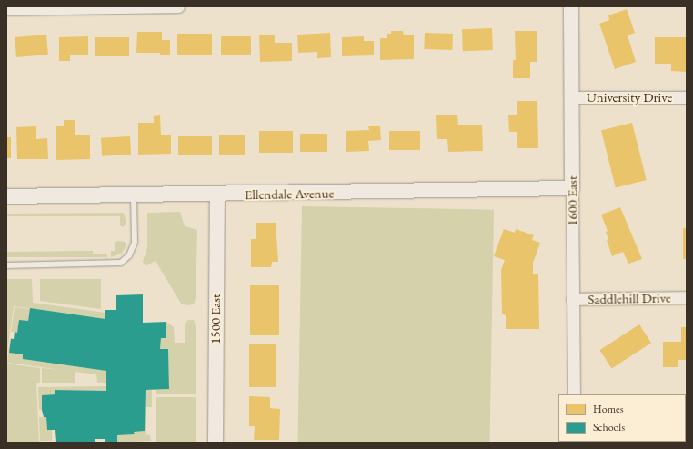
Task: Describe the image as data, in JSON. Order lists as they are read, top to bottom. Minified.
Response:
{"streets":{"street":["University Drive","Ellendale Avenue","1600 East","Saddlehill Drive","1500 East"]},"crossings":[["University Drive","1600 East"],["Ellendale Avenue","1600 East"],["Ellendale Avenue","1500 East"],["1600 East","Saddlehill Drive"]],"legend":["Homes","Schools"]}
